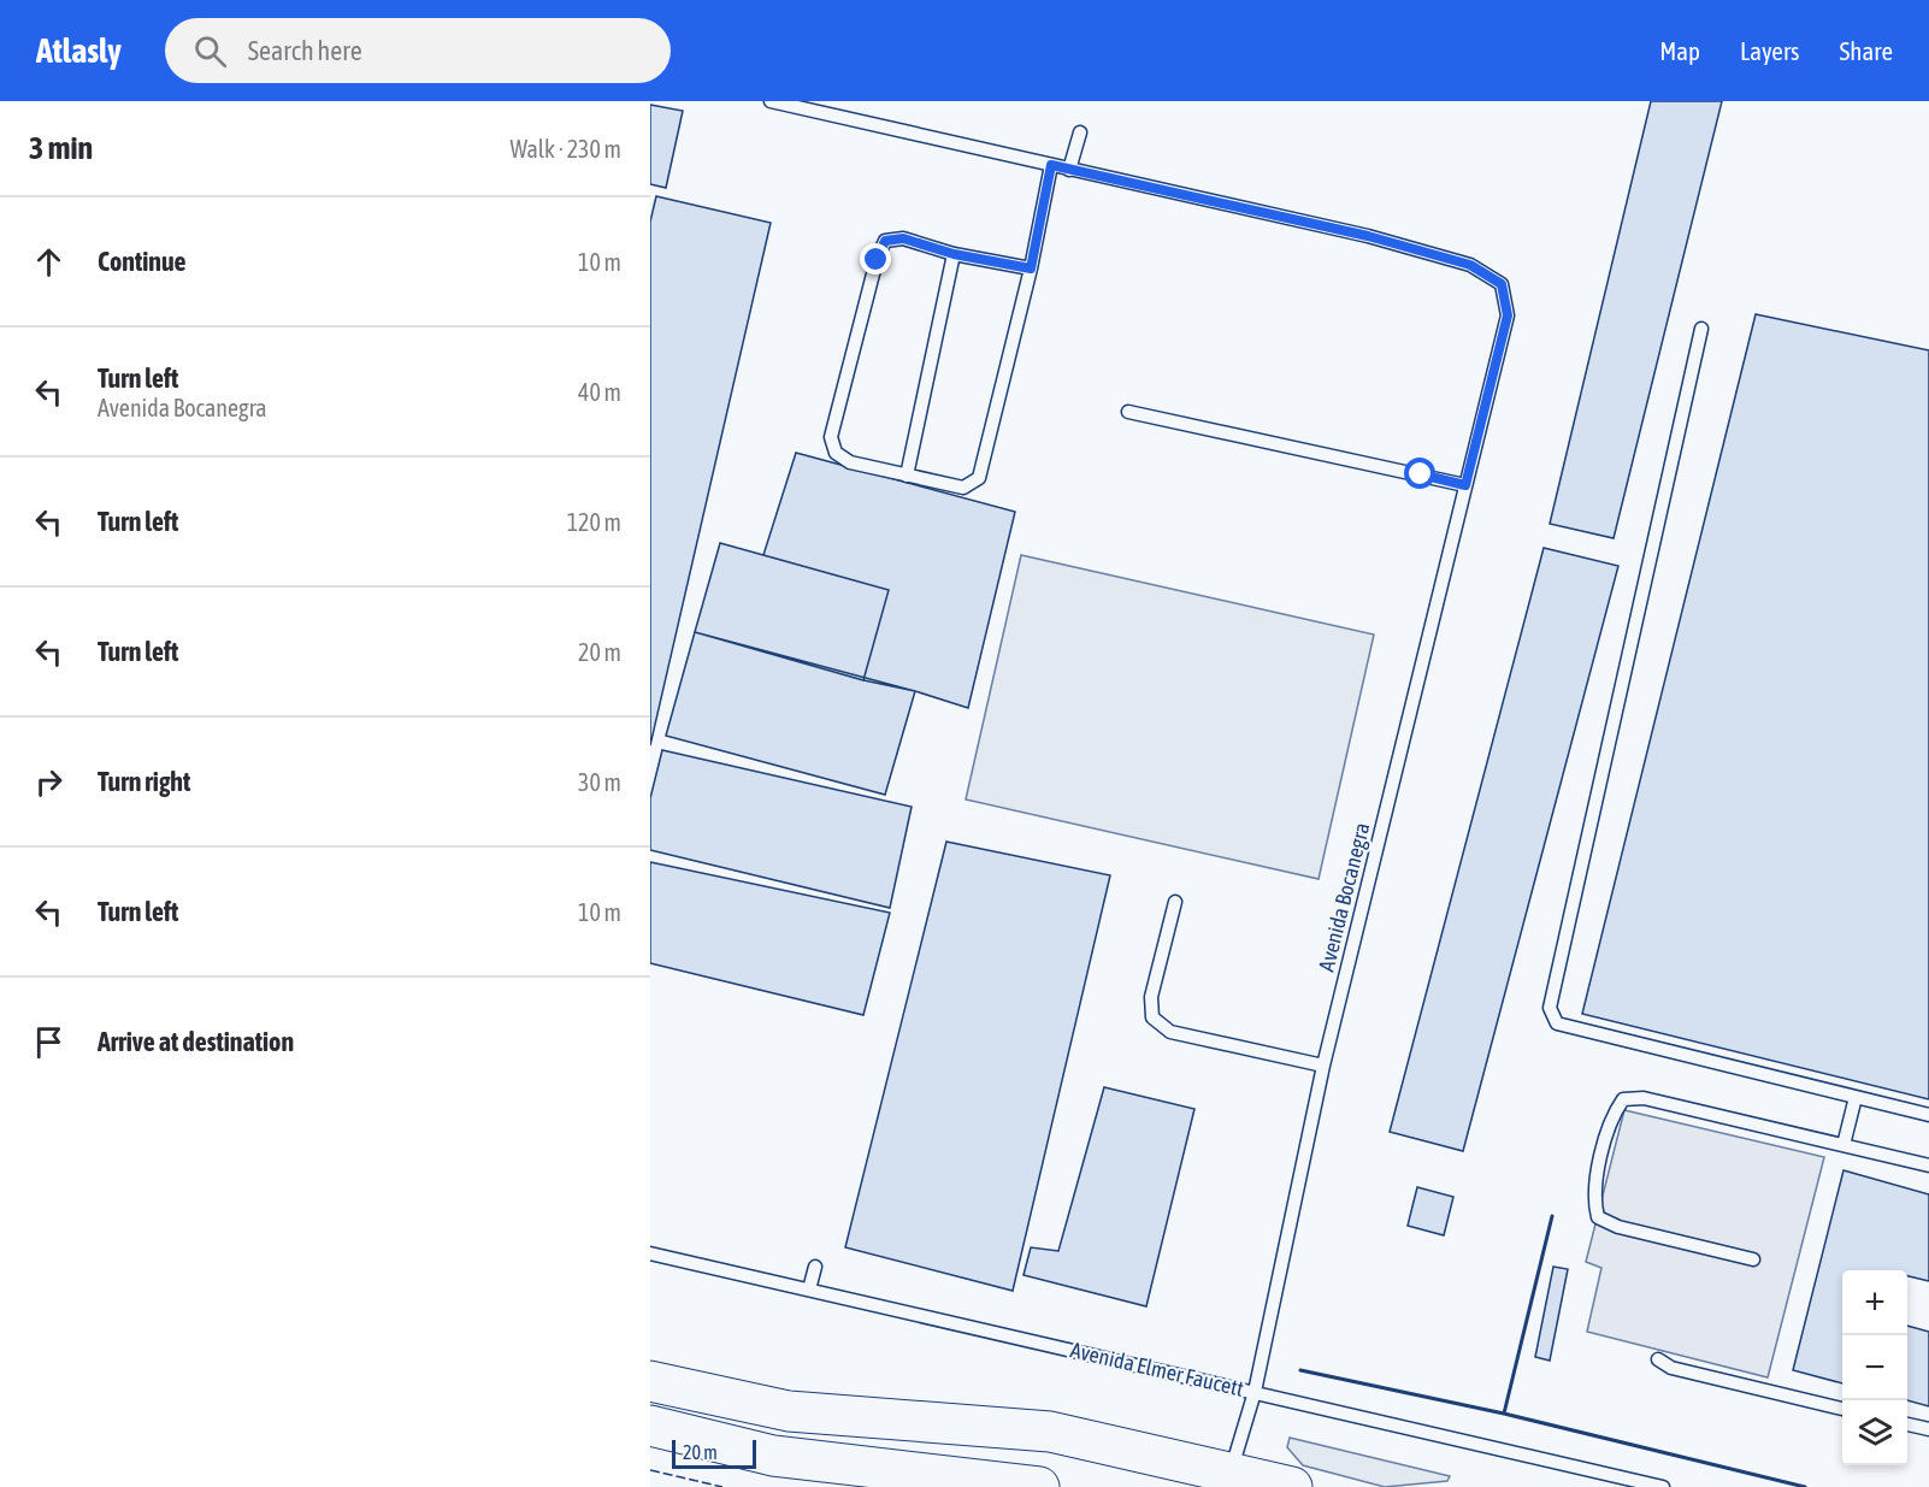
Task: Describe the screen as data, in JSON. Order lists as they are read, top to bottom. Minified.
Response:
{"streets":{"lane":["Avenida Bocanegra","Avenida Elmer Faucett"]},"crossings":[["Avenida Bocanegra","Avenida Elmer Faucett"]],"scale_bar":"20 m","page":{"header":"Atlasly","search":"Search here","nav":["Map","Layers","Share"],"heading":["3 min","Walk · 230 m"],"list":[["Continue","10 m"],["Turn left","Avenida Bocanegra","40 m"],["Turn left","120 m"],["Turn left","20 m"],["Turn right","30 m"],["Turn left","10 m"],"Arrive at destination"],"map_buttons":["+","−"],"scale":"20 m"}}
